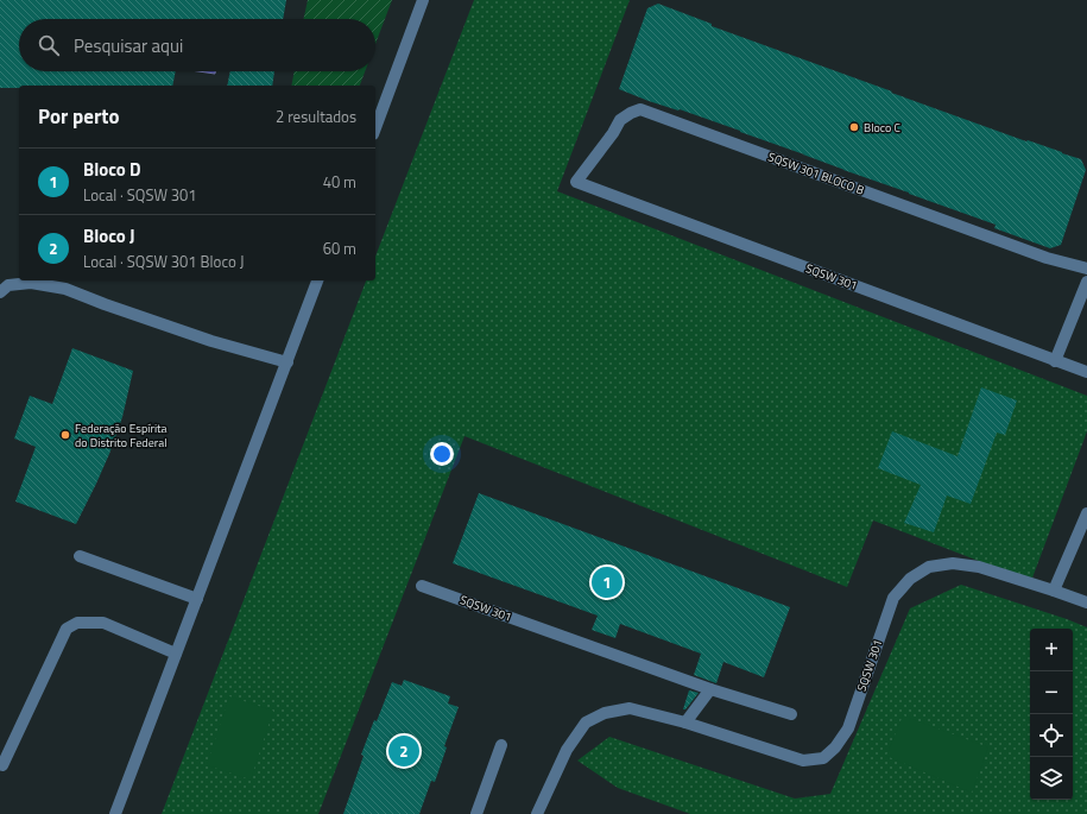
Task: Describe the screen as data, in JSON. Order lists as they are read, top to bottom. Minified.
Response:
{"streets":{"street":["SQSW 301 BLOCO B","SQSW 301"]},"crossings":[["SQSW 301 BLOCO B","SQSW 301"]],"places":["Bloco C","Federação Espírita do Distrito Federal"],"page":{"search":"Pesquisar aqui","heading":["Por perto","2 resultados"],"list":[{"mark":"1","name":"Bloco D","note":"Local · SQSW 301","value":"40 m"},{"mark":"2","name":"Bloco J","note":"Local · SQSW 301 Bloco J","value":"60 m"}],"pins":["1","2"],"map_buttons":["+","−"]}}
